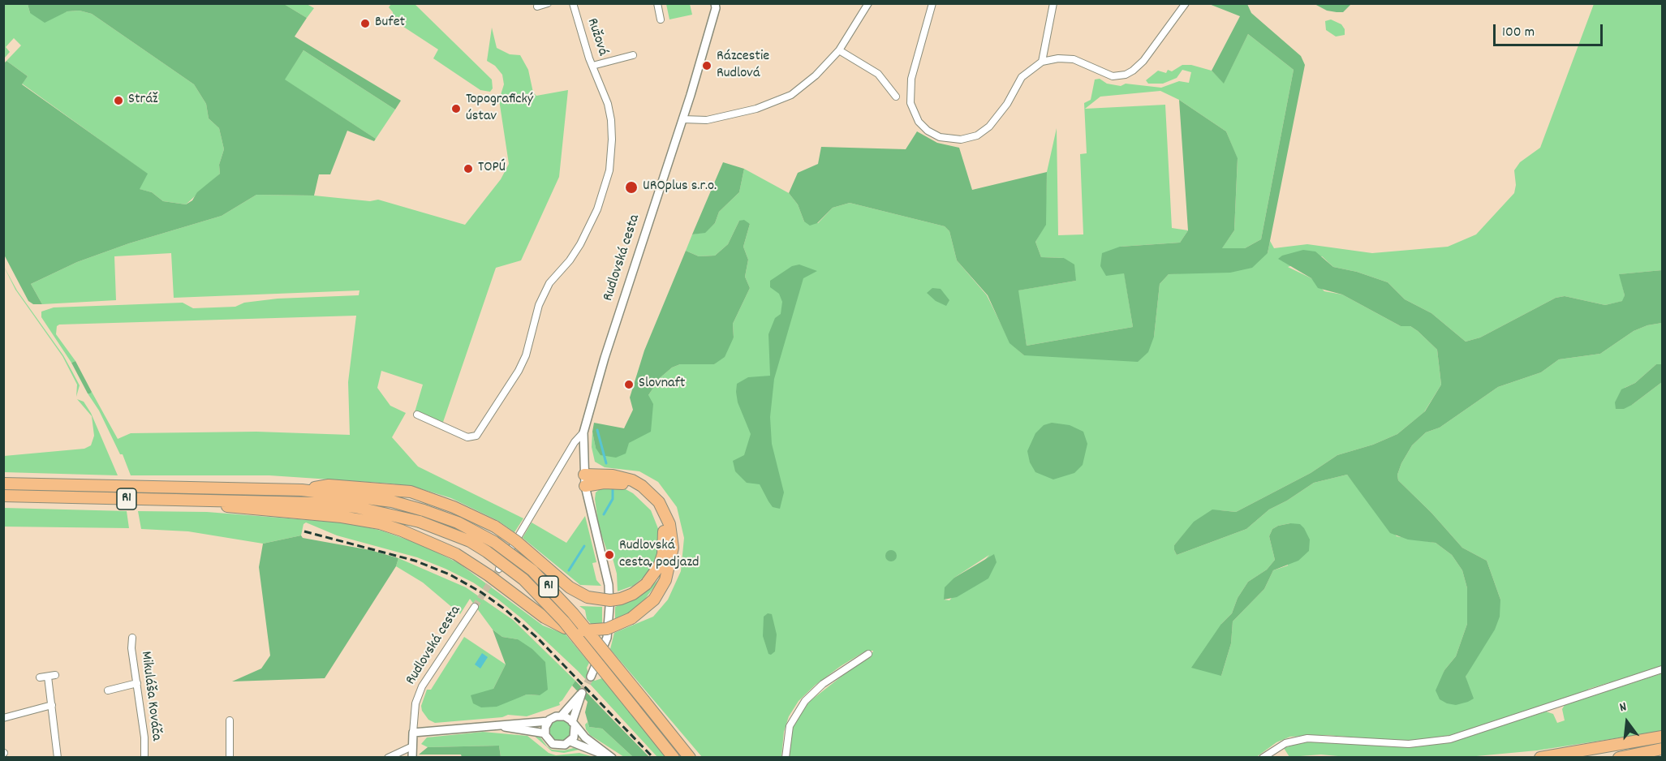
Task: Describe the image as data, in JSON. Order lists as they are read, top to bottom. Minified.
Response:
{"streets":{"highway":["R1"],"street":["Ružová","Rudlovská cesta","Mikuláša Kováča"]},"places":["Bufet","Rázcestie Rudlová","Stráž","Topografický ústav","TOPÚ","UROplus s.r.o.","Slovnaft","Rudlovská cesta, podjazd"],"scale_bar":"100 m","north":"top"}
